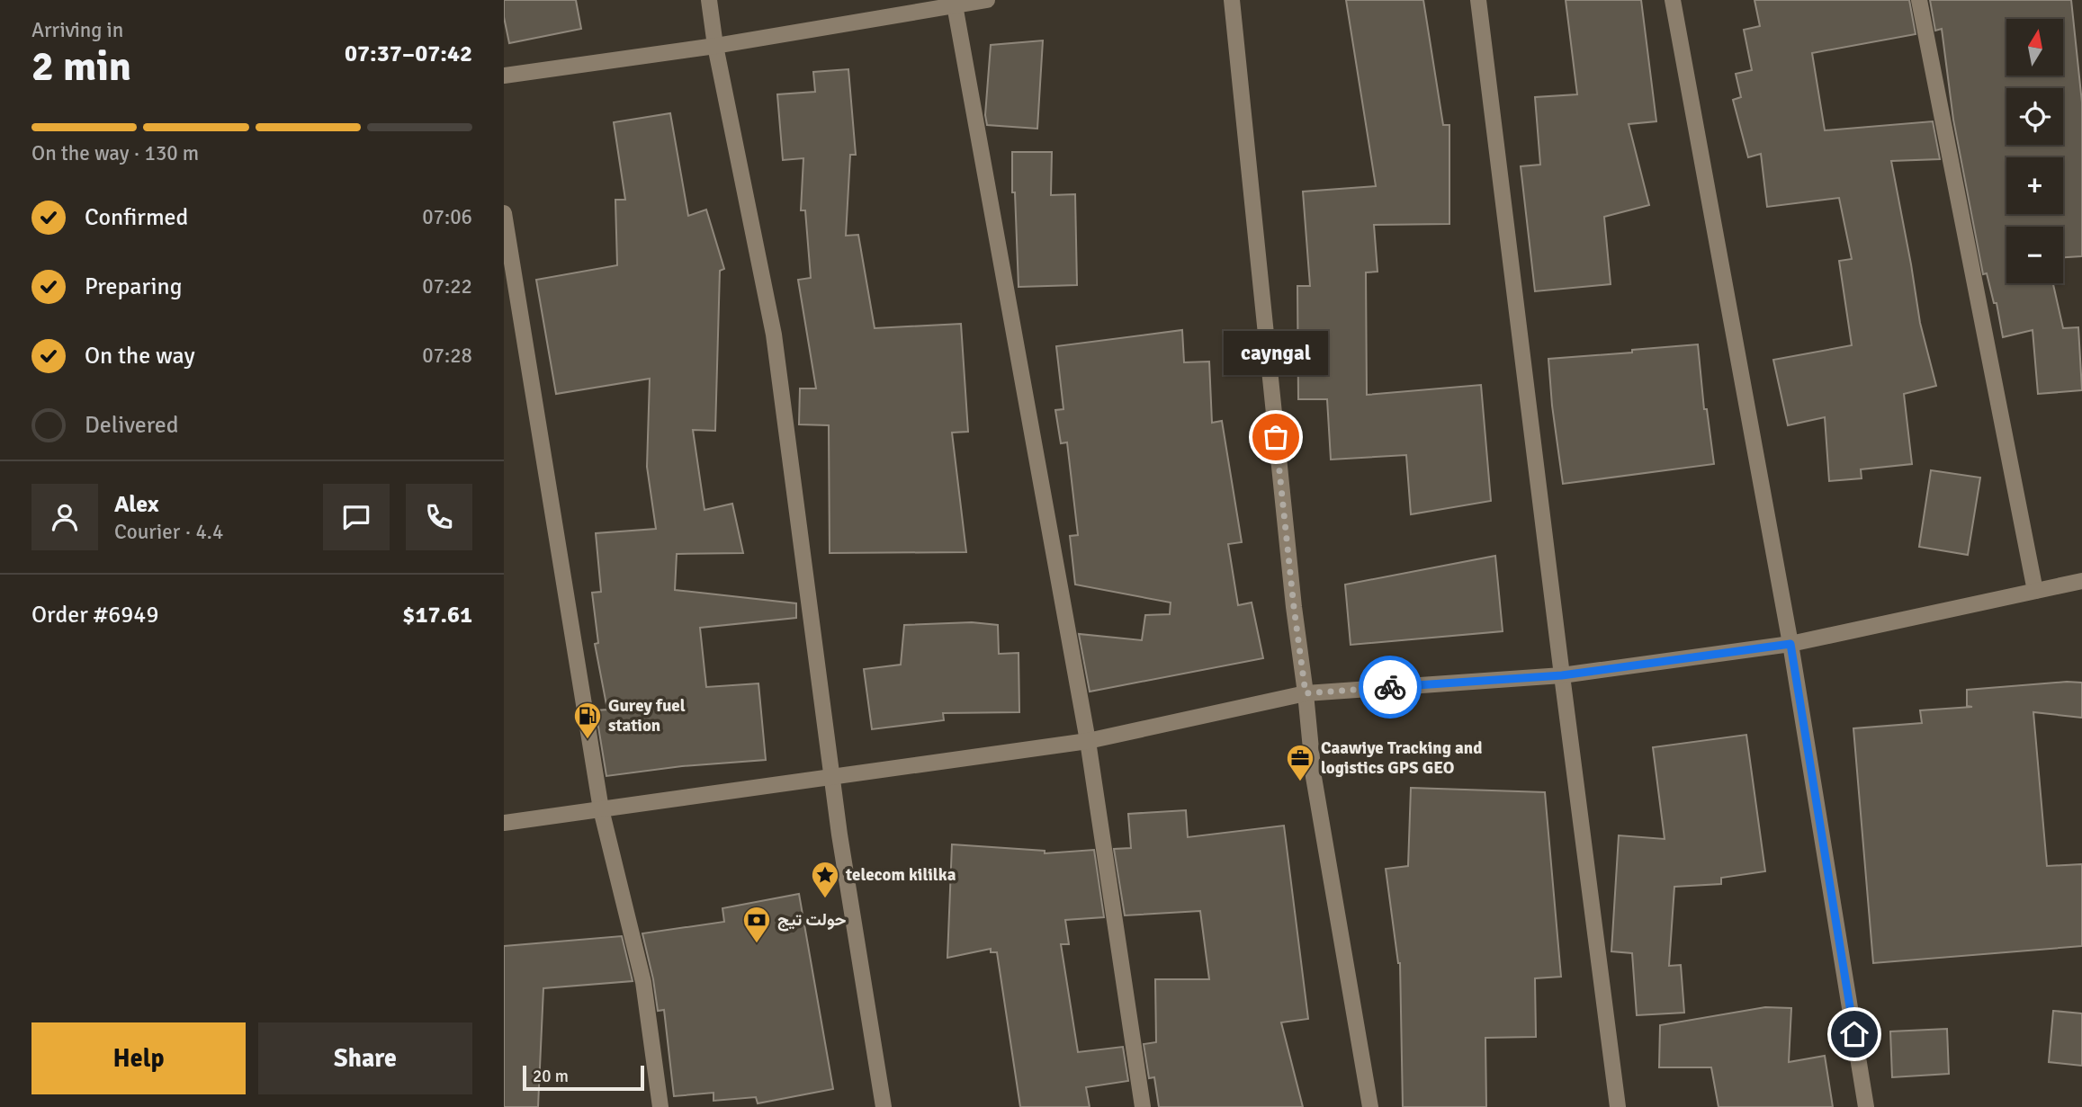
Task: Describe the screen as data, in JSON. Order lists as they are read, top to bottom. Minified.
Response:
{"places":{"other":["cayngal"],"fuel station":["Gurey fuel station"],"office":["Caawiye Tracking and logistics GPS GEO"],"place":["telecom kililka"],"bank":["حولت تيج"]},"scale_bar":"20 m","north":"top","page":{"heading":["2 min","Arriving in","07:37–07:42"],"panel":["Alex","Courier · 4.4","Order #6949","$17.61"],"map_buttons":["+","−"],"bar":"On the way · 130 m","list":[["Confirmed","07:06"],["Preparing","07:22"],["On the way","07:28"],"Delivered"],"bubble":"cayngal","buttons":["Help","Share"],"scale":"20 m"}}
